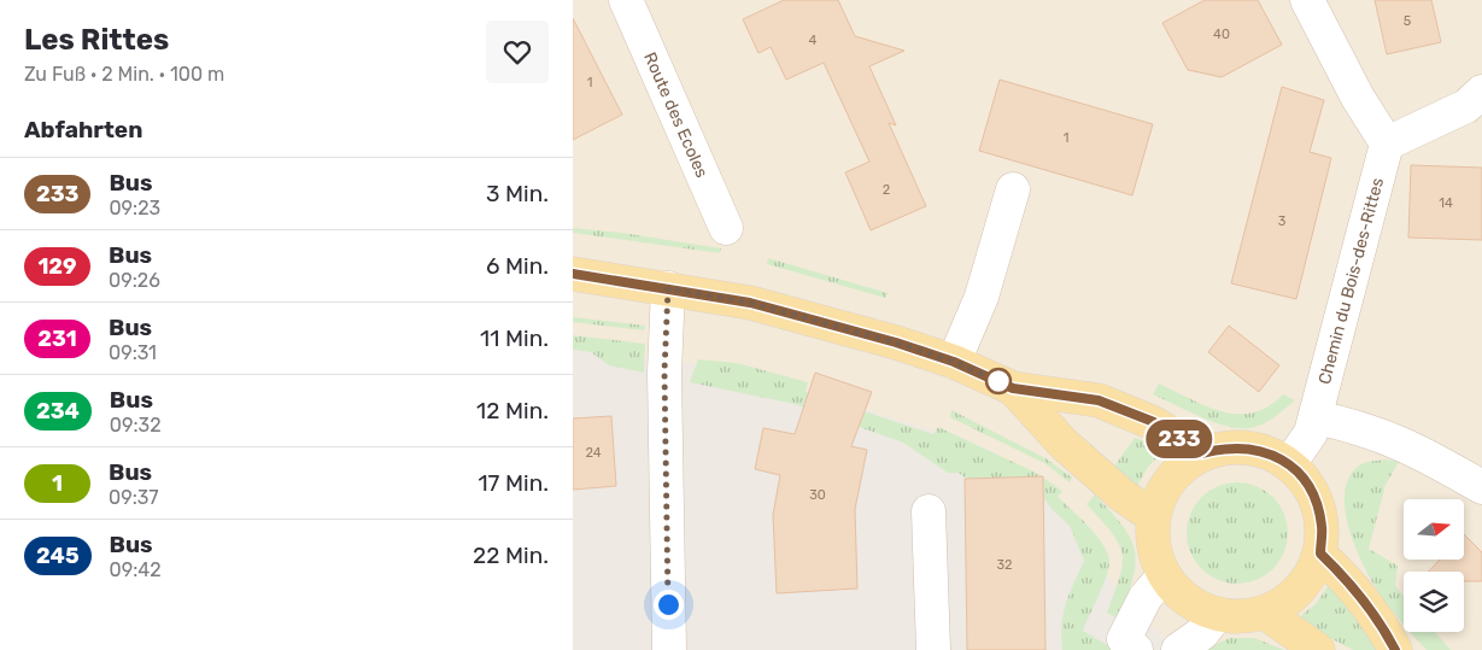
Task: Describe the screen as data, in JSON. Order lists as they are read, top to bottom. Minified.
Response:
{"streets":{"street":["Route des Ecoles","Chemin du Bois-des-Rittes"]},"lines":["bus line 233"],"house_numbers":["5","40","4","1","1","2","14","3","24","30","32"],"north":"right","page":{"heading":[["Les Rittes","Zu Fuß · 2 Min. · 100 m"],"Abfahrten"],"on_map":"233","list":[{"mark":"233","name":"Bus","note":"09:23","value":"3 Min."},{"mark":"129","name":"Bus","note":"09:26","value":"6 Min."},{"mark":"231","name":"Bus","note":"09:31","value":"11 Min."},{"mark":"234","name":"Bus","note":"09:32","value":"12 Min."},{"mark":"1","name":"Bus","note":"09:37","value":"17 Min."},{"mark":"245","name":"Bus","note":"09:42","value":"22 Min."}]}}
